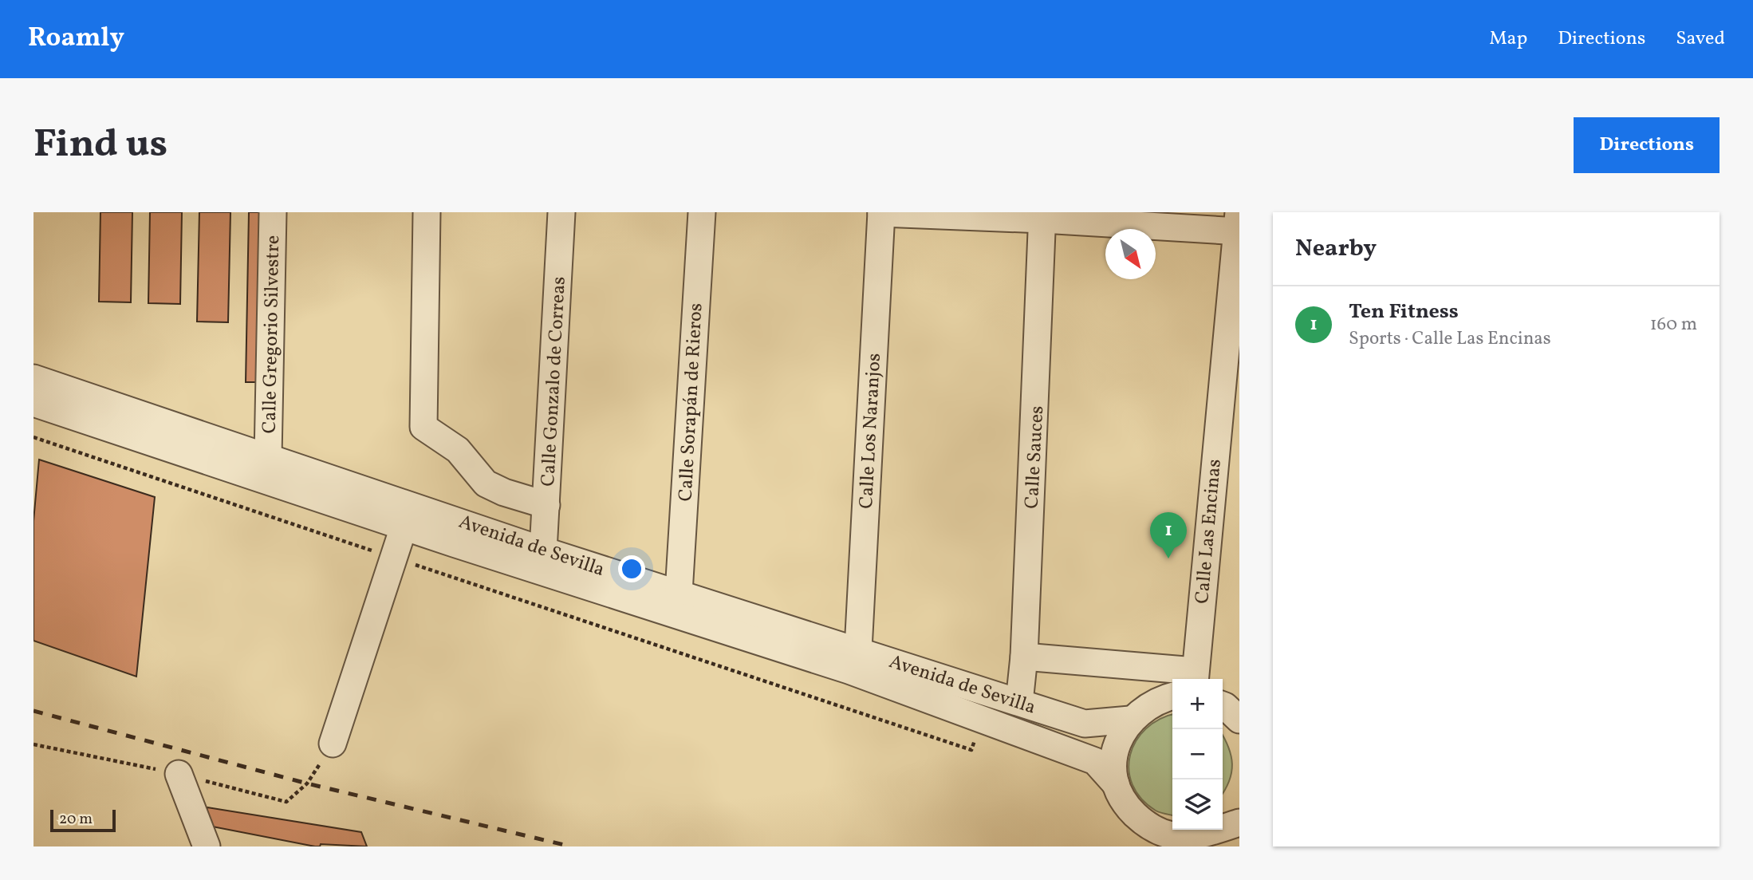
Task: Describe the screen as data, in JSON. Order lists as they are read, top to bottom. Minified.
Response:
{"streets":{"street":["Calle Gregorio Silvestre","Calle Gonzalo de Correas","Calle Sorapán de Rieros","Calle Los Naranjos","Calle Sauces","Calle Las Encinas","Avenida de Sevilla"]},"crossings":[["Calle Gregorio Silvestre","Avenida de Sevilla"],["Calle Gonzalo de Correas","Avenida de Sevilla"],["Calle Sorapán de Rieros","Avenida de Sevilla"],["Calle Los Naranjos","Avenida de Sevilla"],["Calle Sauces","Avenida de Sevilla"]],"scale_bar":"20 m","north":"bottom right","page":{"header":"Roamly","nav":["Map","Directions","Saved"],"buttons":"Directions","title":"Find us","heading":"Nearby","list":[{"mark":"1","name":"Ten Fitness","note":"Sports · Calle Las Encinas","value":"160 m"}],"pins":"1","map_buttons":["+","−"],"scale":"20 m"}}
